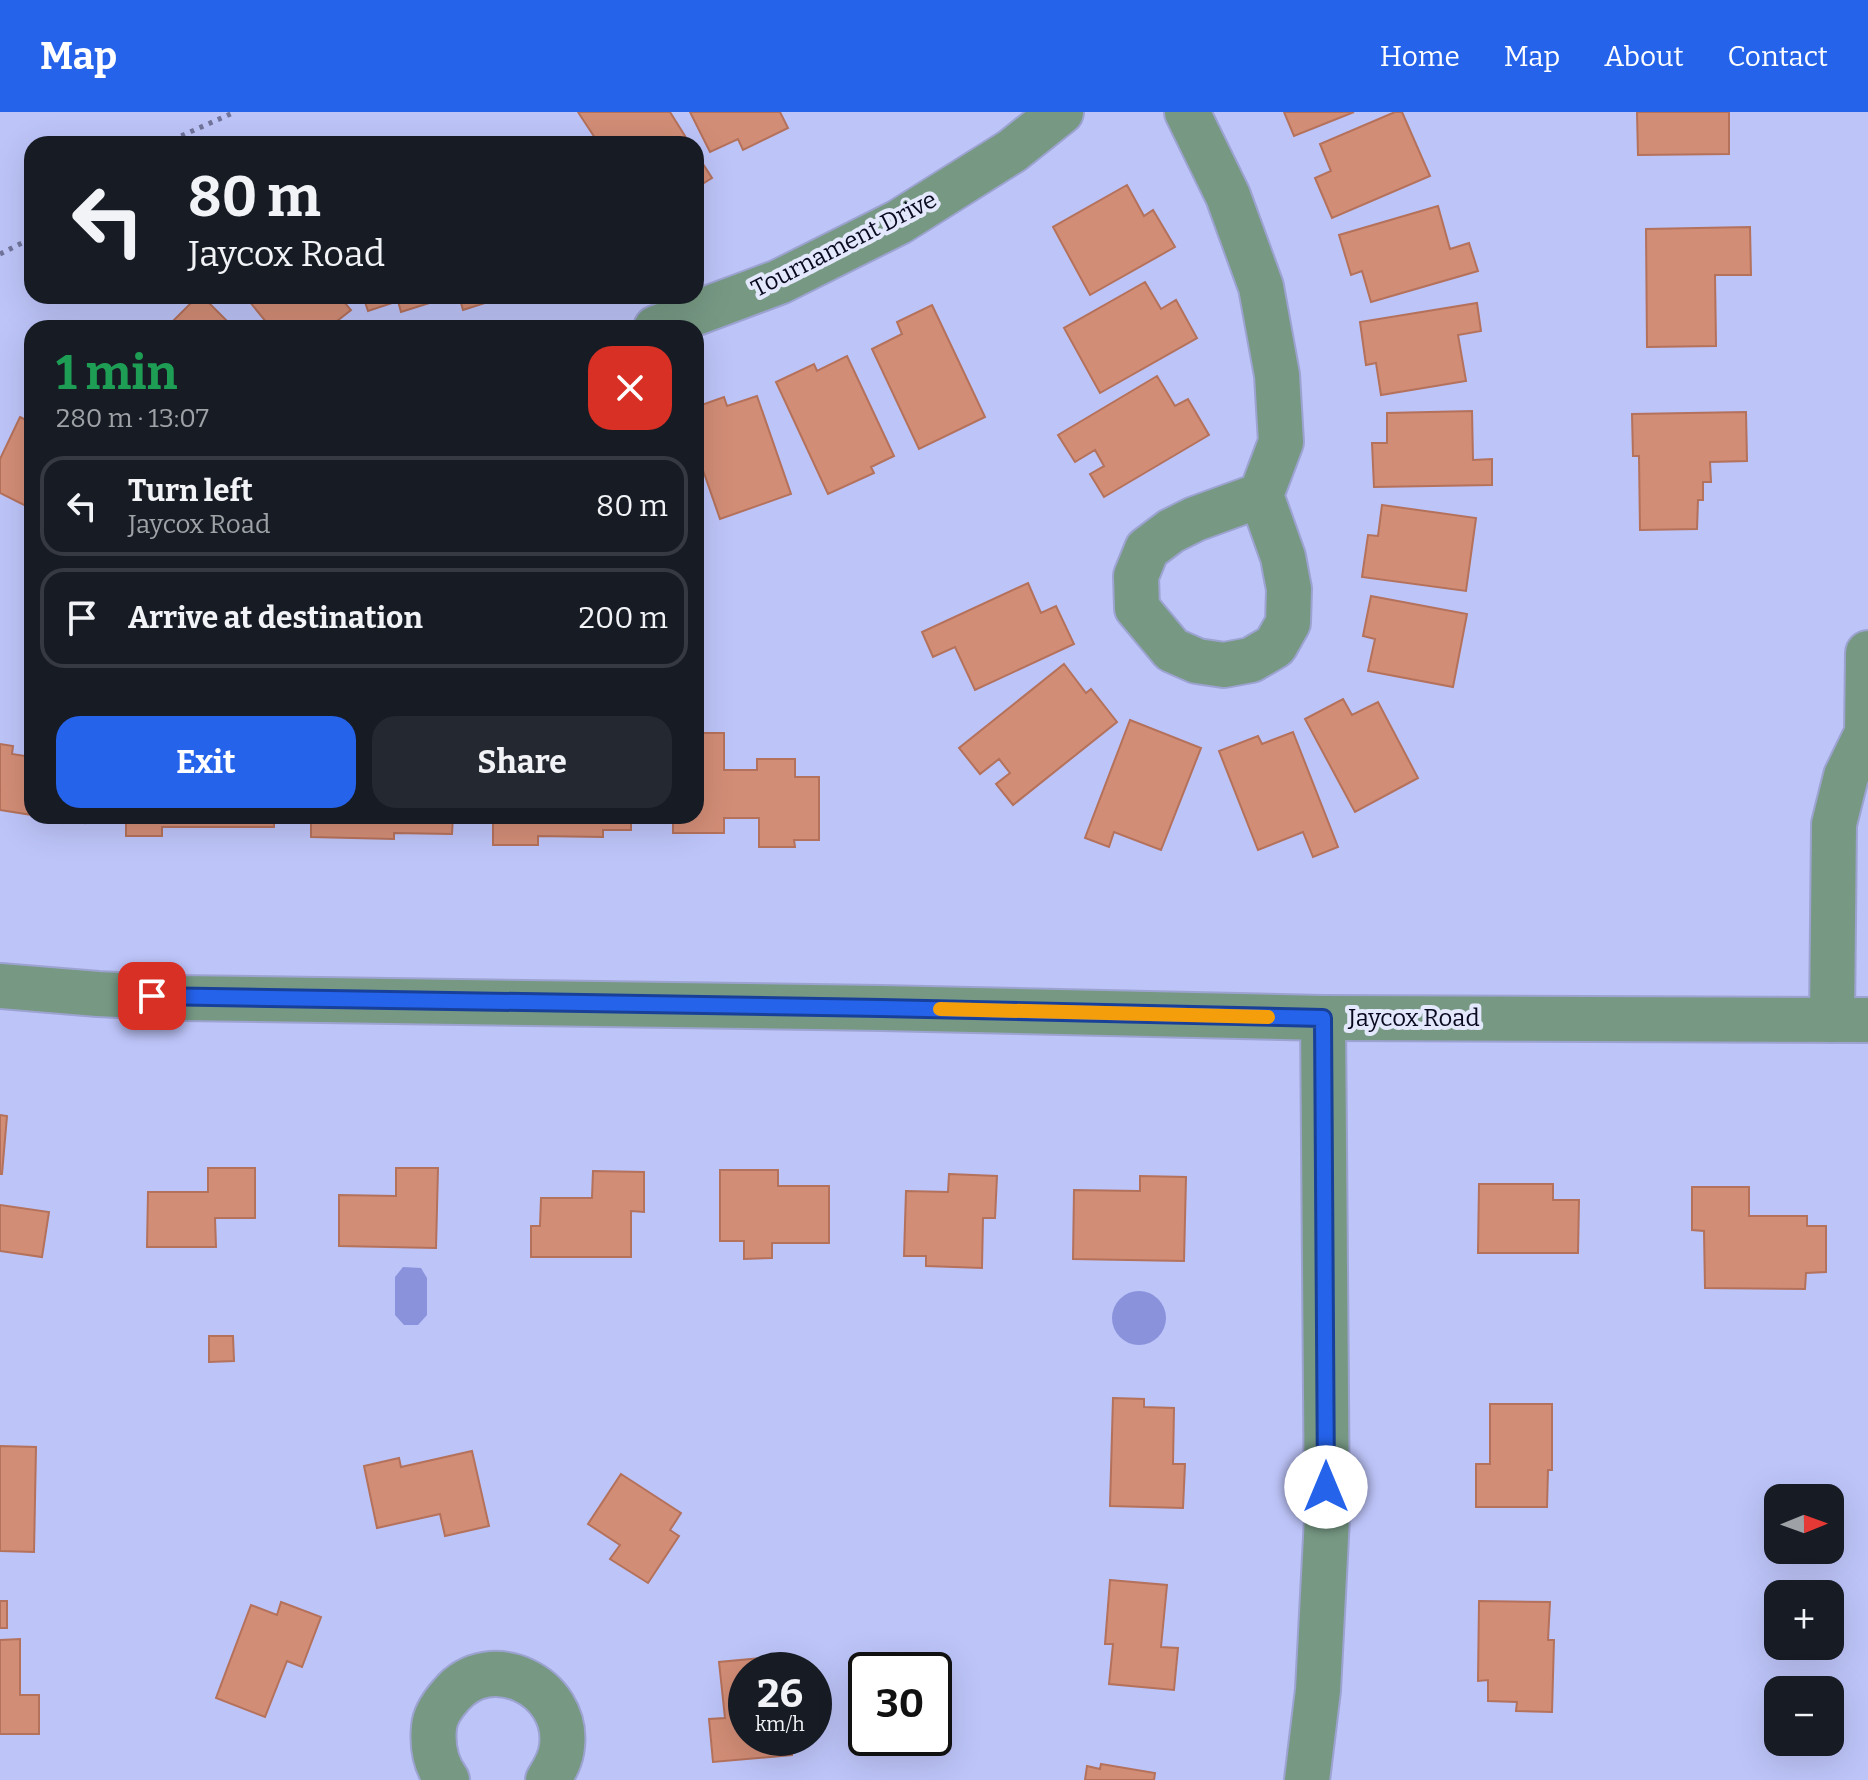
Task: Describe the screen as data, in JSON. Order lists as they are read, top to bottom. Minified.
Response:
{"streets":{"street":["Tournament Drive","Jaycox Road"]},"north":"right","page":{"header":"Map","nav":["Home","Map","About","Contact"],"turn":["80 m","Jaycox Road"],"heading":["1 min","280 m · 13:07"],"list":[{"name":"Turn left","note":"Jaycox Road","value":"80 m"},{"name":"Arrive at destination","value":"200 m"}],"buttons":["Exit","Share"],"map_buttons":["+","−"],"speed":"26 km/h","limit":"30"}}
